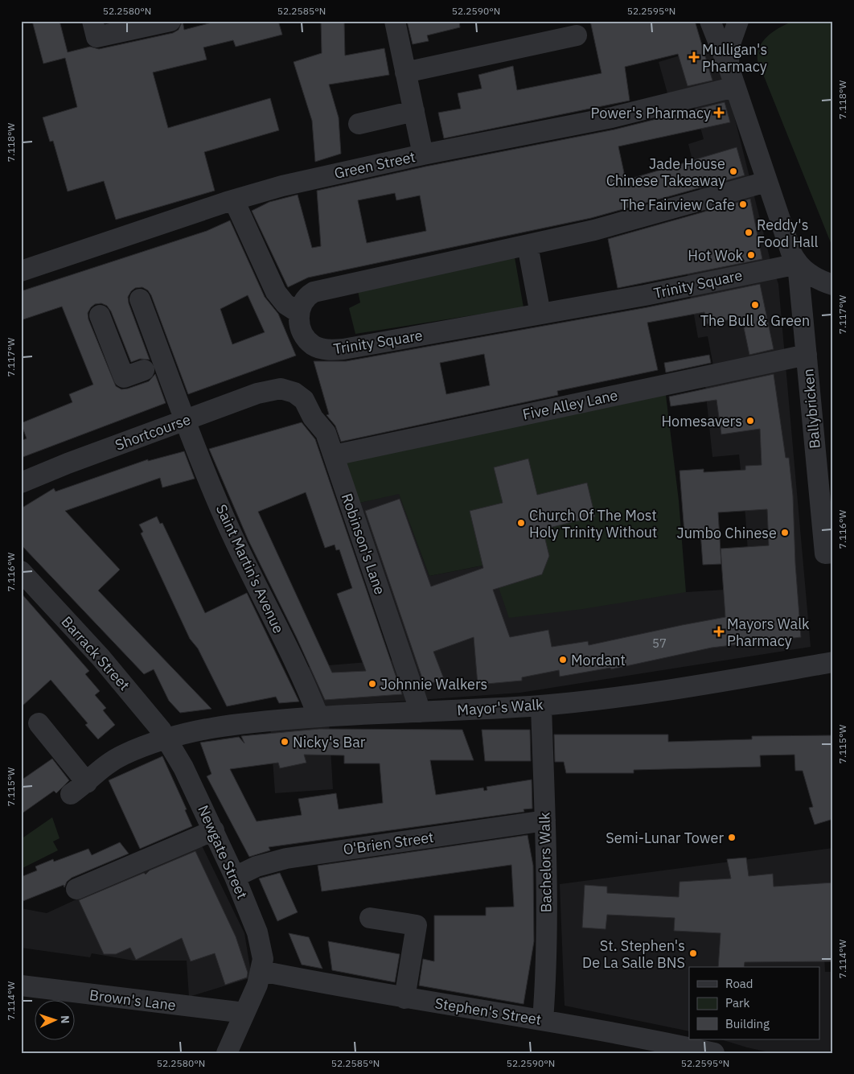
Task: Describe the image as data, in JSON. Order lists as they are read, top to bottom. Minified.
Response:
{"streets":{"street":["Green Street","Trinity Square","Five Alley Lane","Ballybricken","Shortcourse","Robinson's Lane","Saint Martin's Avenue","Barrack Street","Mayor's Walk","O'Brien Street","Newgate Street","Bachelors Walk","Brown's Lane","Stephen's Street"]},"crossings":[["Green Street","Ballybricken"],["Trinity Square","Ballybricken"],["Five Alley Lane","Ballybricken"],["Five Alley Lane","Robinson's Lane"],["Shortcourse","Robinson's Lane"],["Shortcourse","Saint Martin's Avenue"],["Robinson's Lane","Mayor's Walk"],["Saint Martin's Avenue","Mayor's Walk"],["Barrack Street","Mayor's Walk"],["Barrack Street","Newgate Street"],["Mayor's Walk","Newgate Street"],["Mayor's Walk","Bachelors Walk"],["O'Brien Street","Newgate Street"],["O'Brien Street","Bachelors Walk"],["Newgate Street","Stephen's Street"],["Bachelors Walk","Stephen's Street"]],"places":{"health":["Mulligan's Pharmacy","Power's Pharmacy","Mayors Walk Pharmacy"],"other":["Jade House Chinese Takeaway","The Fairview Cafe","Reddy's Food Hall","Hot Wok","The Bull & Green","Homesavers","Church Of The Most Holy Trinity Without","Jumbo Chinese","Mordant","Johnnie Walkers","Nicky's Bar","Semi-Lunar Tower","St. Stephen's De La Salle BNS"]},"house_numbers":["57"],"legend":["Road","Park","Building"],"north":"right","coordinates":["52.2580°N","52.2585°N","52.2590°N","52.2595°N","7.118°W","7.117°W","7.116°W","7.115°W","7.114°W"]}
